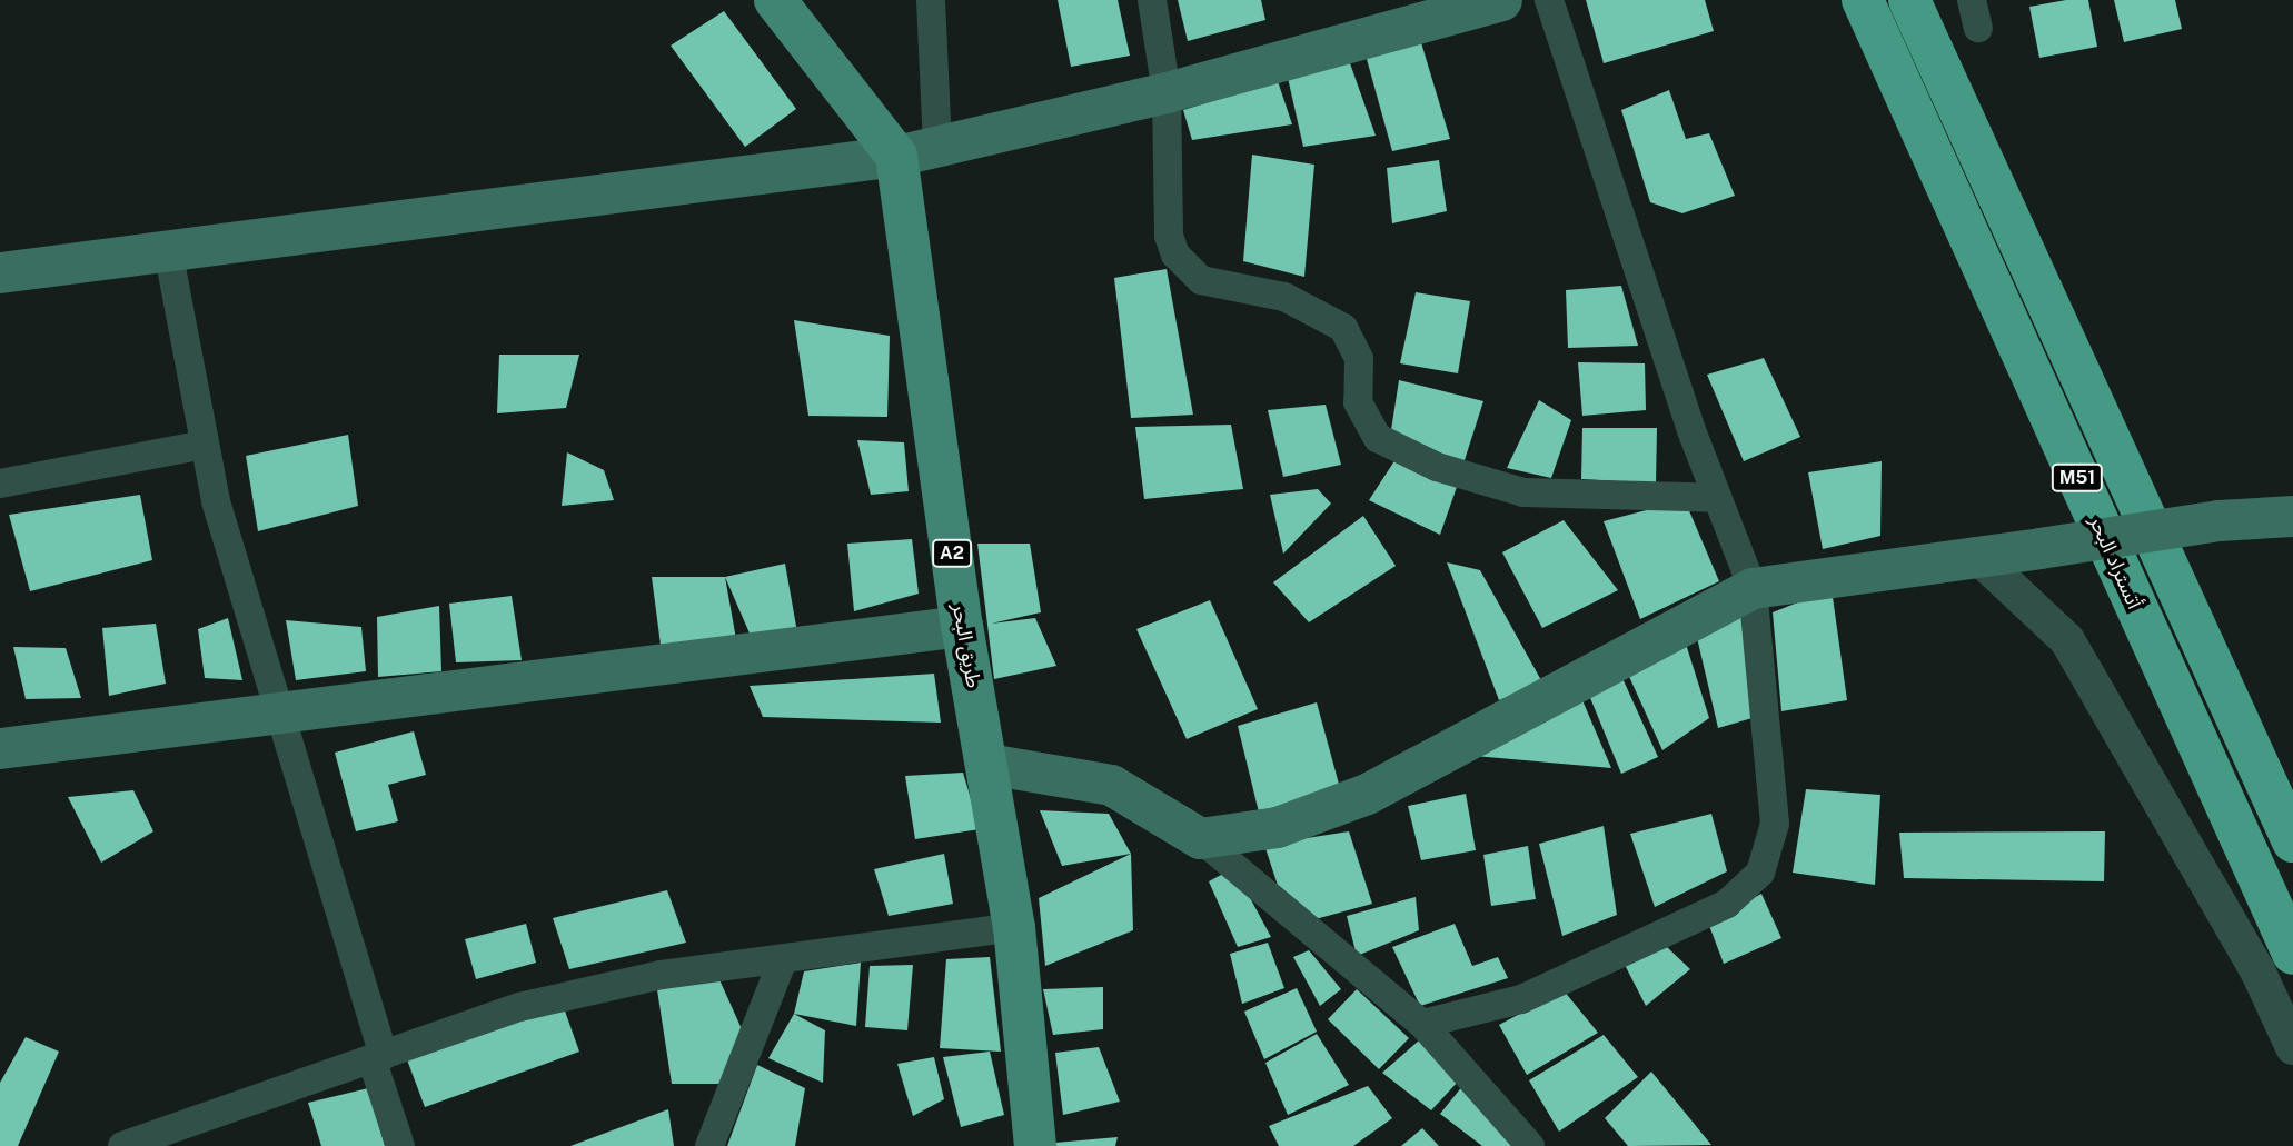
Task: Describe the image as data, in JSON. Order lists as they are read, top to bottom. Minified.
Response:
{"streets":{"highway":["M51","أتستراد البحر"],"main road":["A2","طريق البحر"]}}
